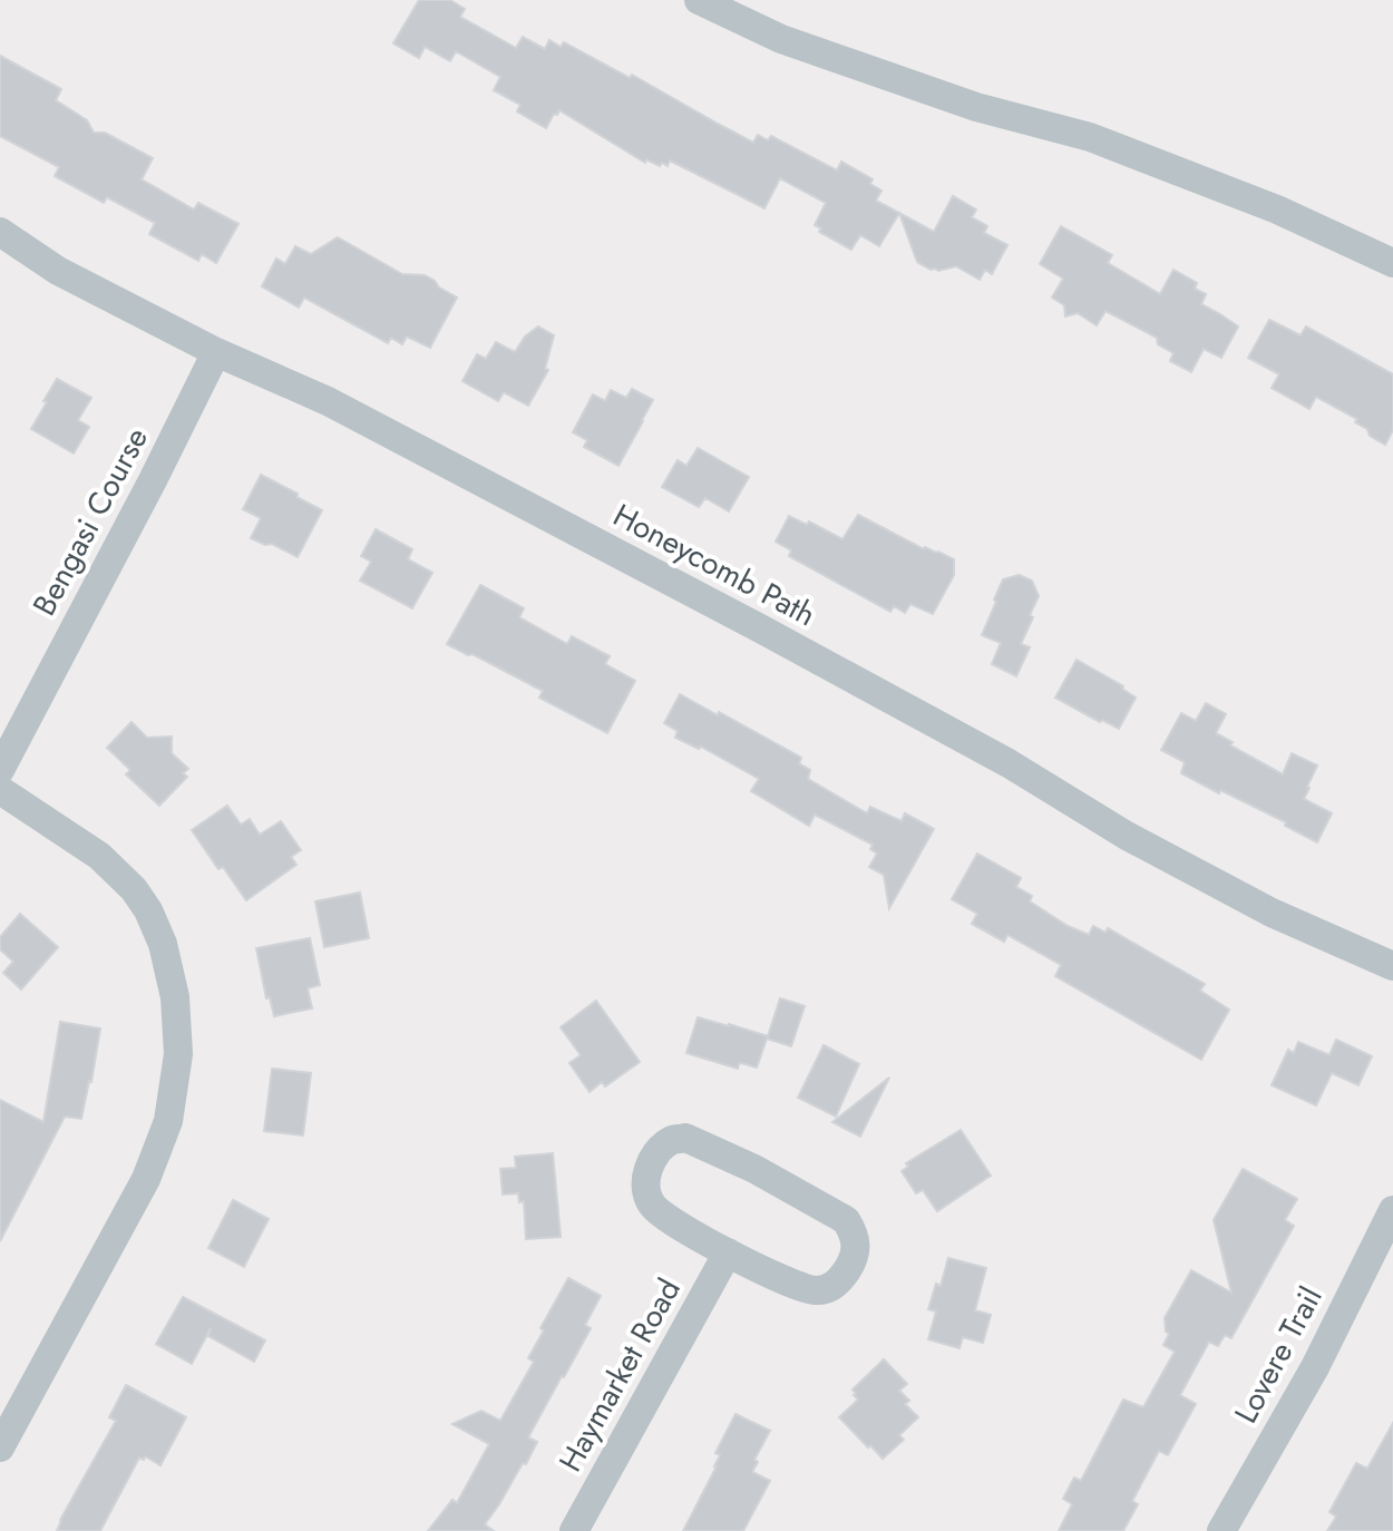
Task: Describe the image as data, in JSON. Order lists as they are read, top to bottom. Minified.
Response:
{"streets":{"street":["Bengasi Course","Honeycomb Path","Lovere Trail","Haymarket Road"]},"crossings":[["Bengasi Course","Honeycomb Path"]]}
